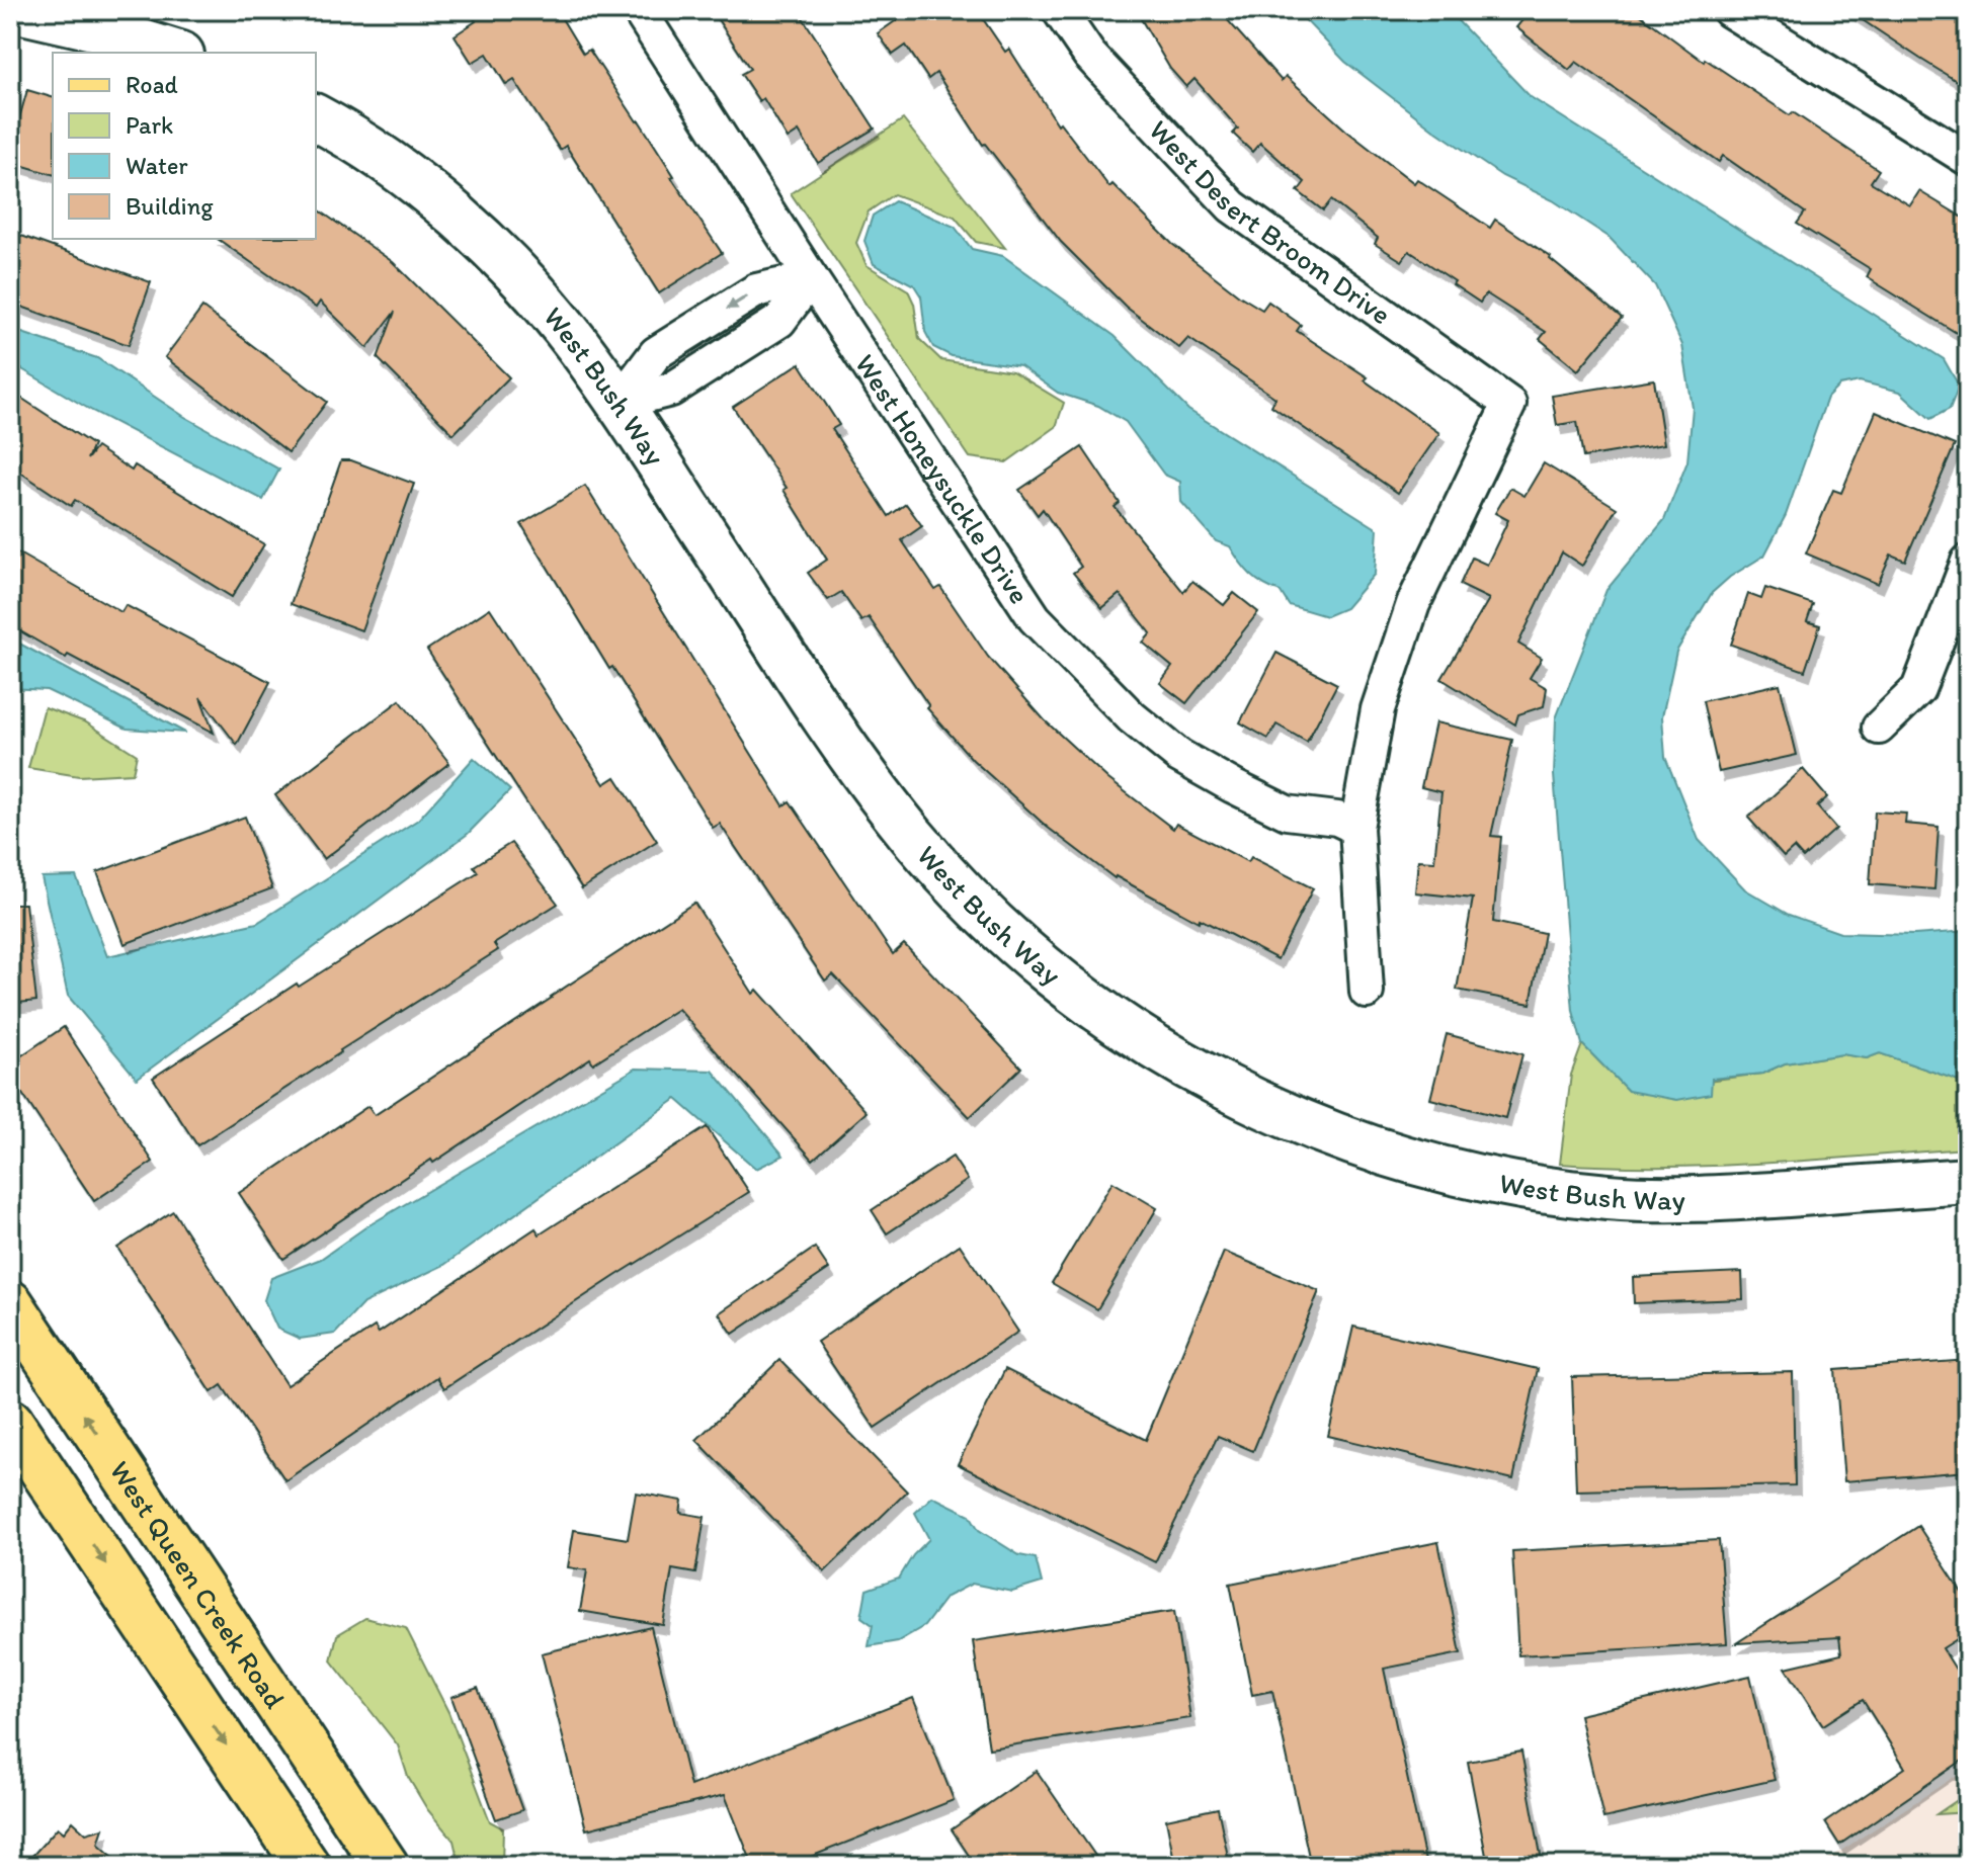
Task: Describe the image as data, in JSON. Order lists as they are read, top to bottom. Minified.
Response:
{"streets":{"main road":["West Queen Creek Road"],"street":["West Desert Broom Drive","West Bush Way","West Honeysuckle Drive"]},"crossings":[["West Desert Broom Drive","West Honeysuckle Drive"]],"legend":["Road","Park","Water","Building"]}
